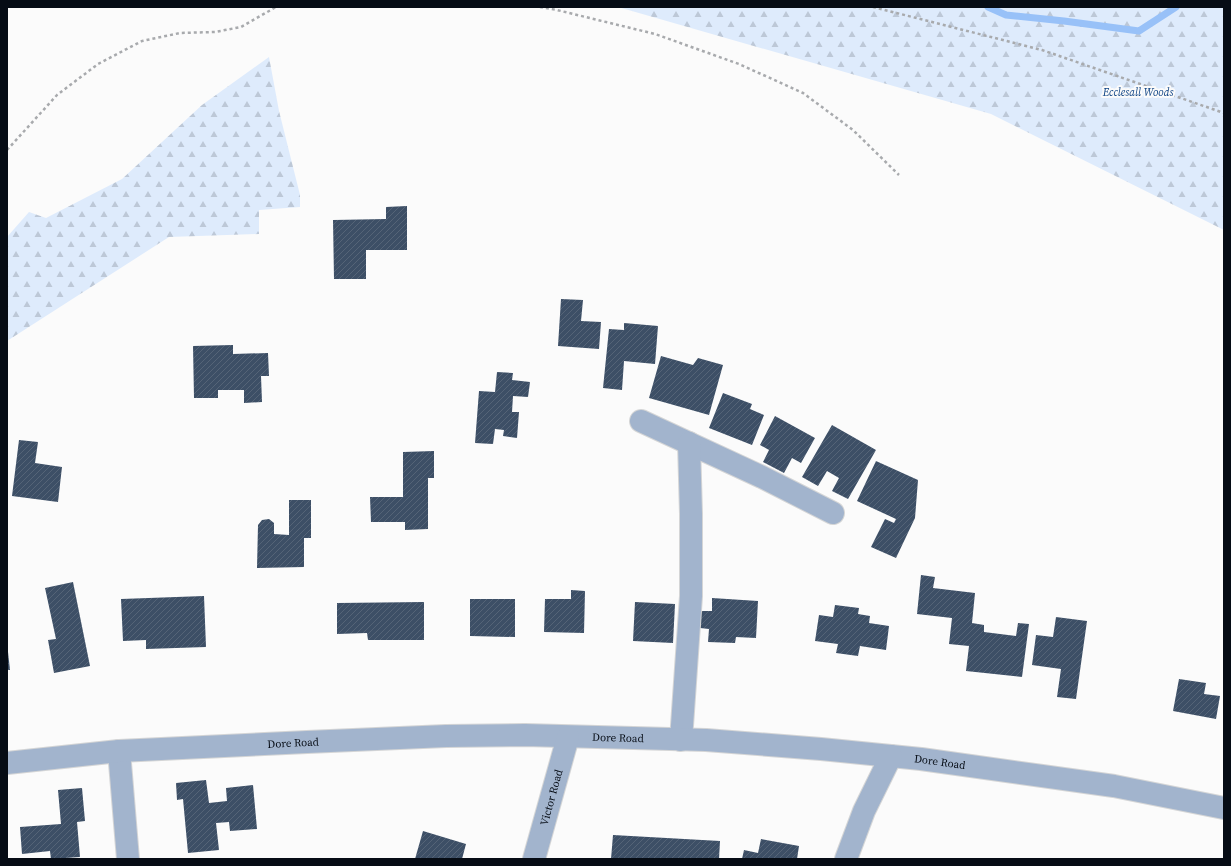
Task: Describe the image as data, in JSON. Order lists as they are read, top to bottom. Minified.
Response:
{"streets":{"street":["Dore Road","Victor Road"]},"crossings":[["Dore Road","Victor Road"]],"parks":["Ecclesall Woods"]}
